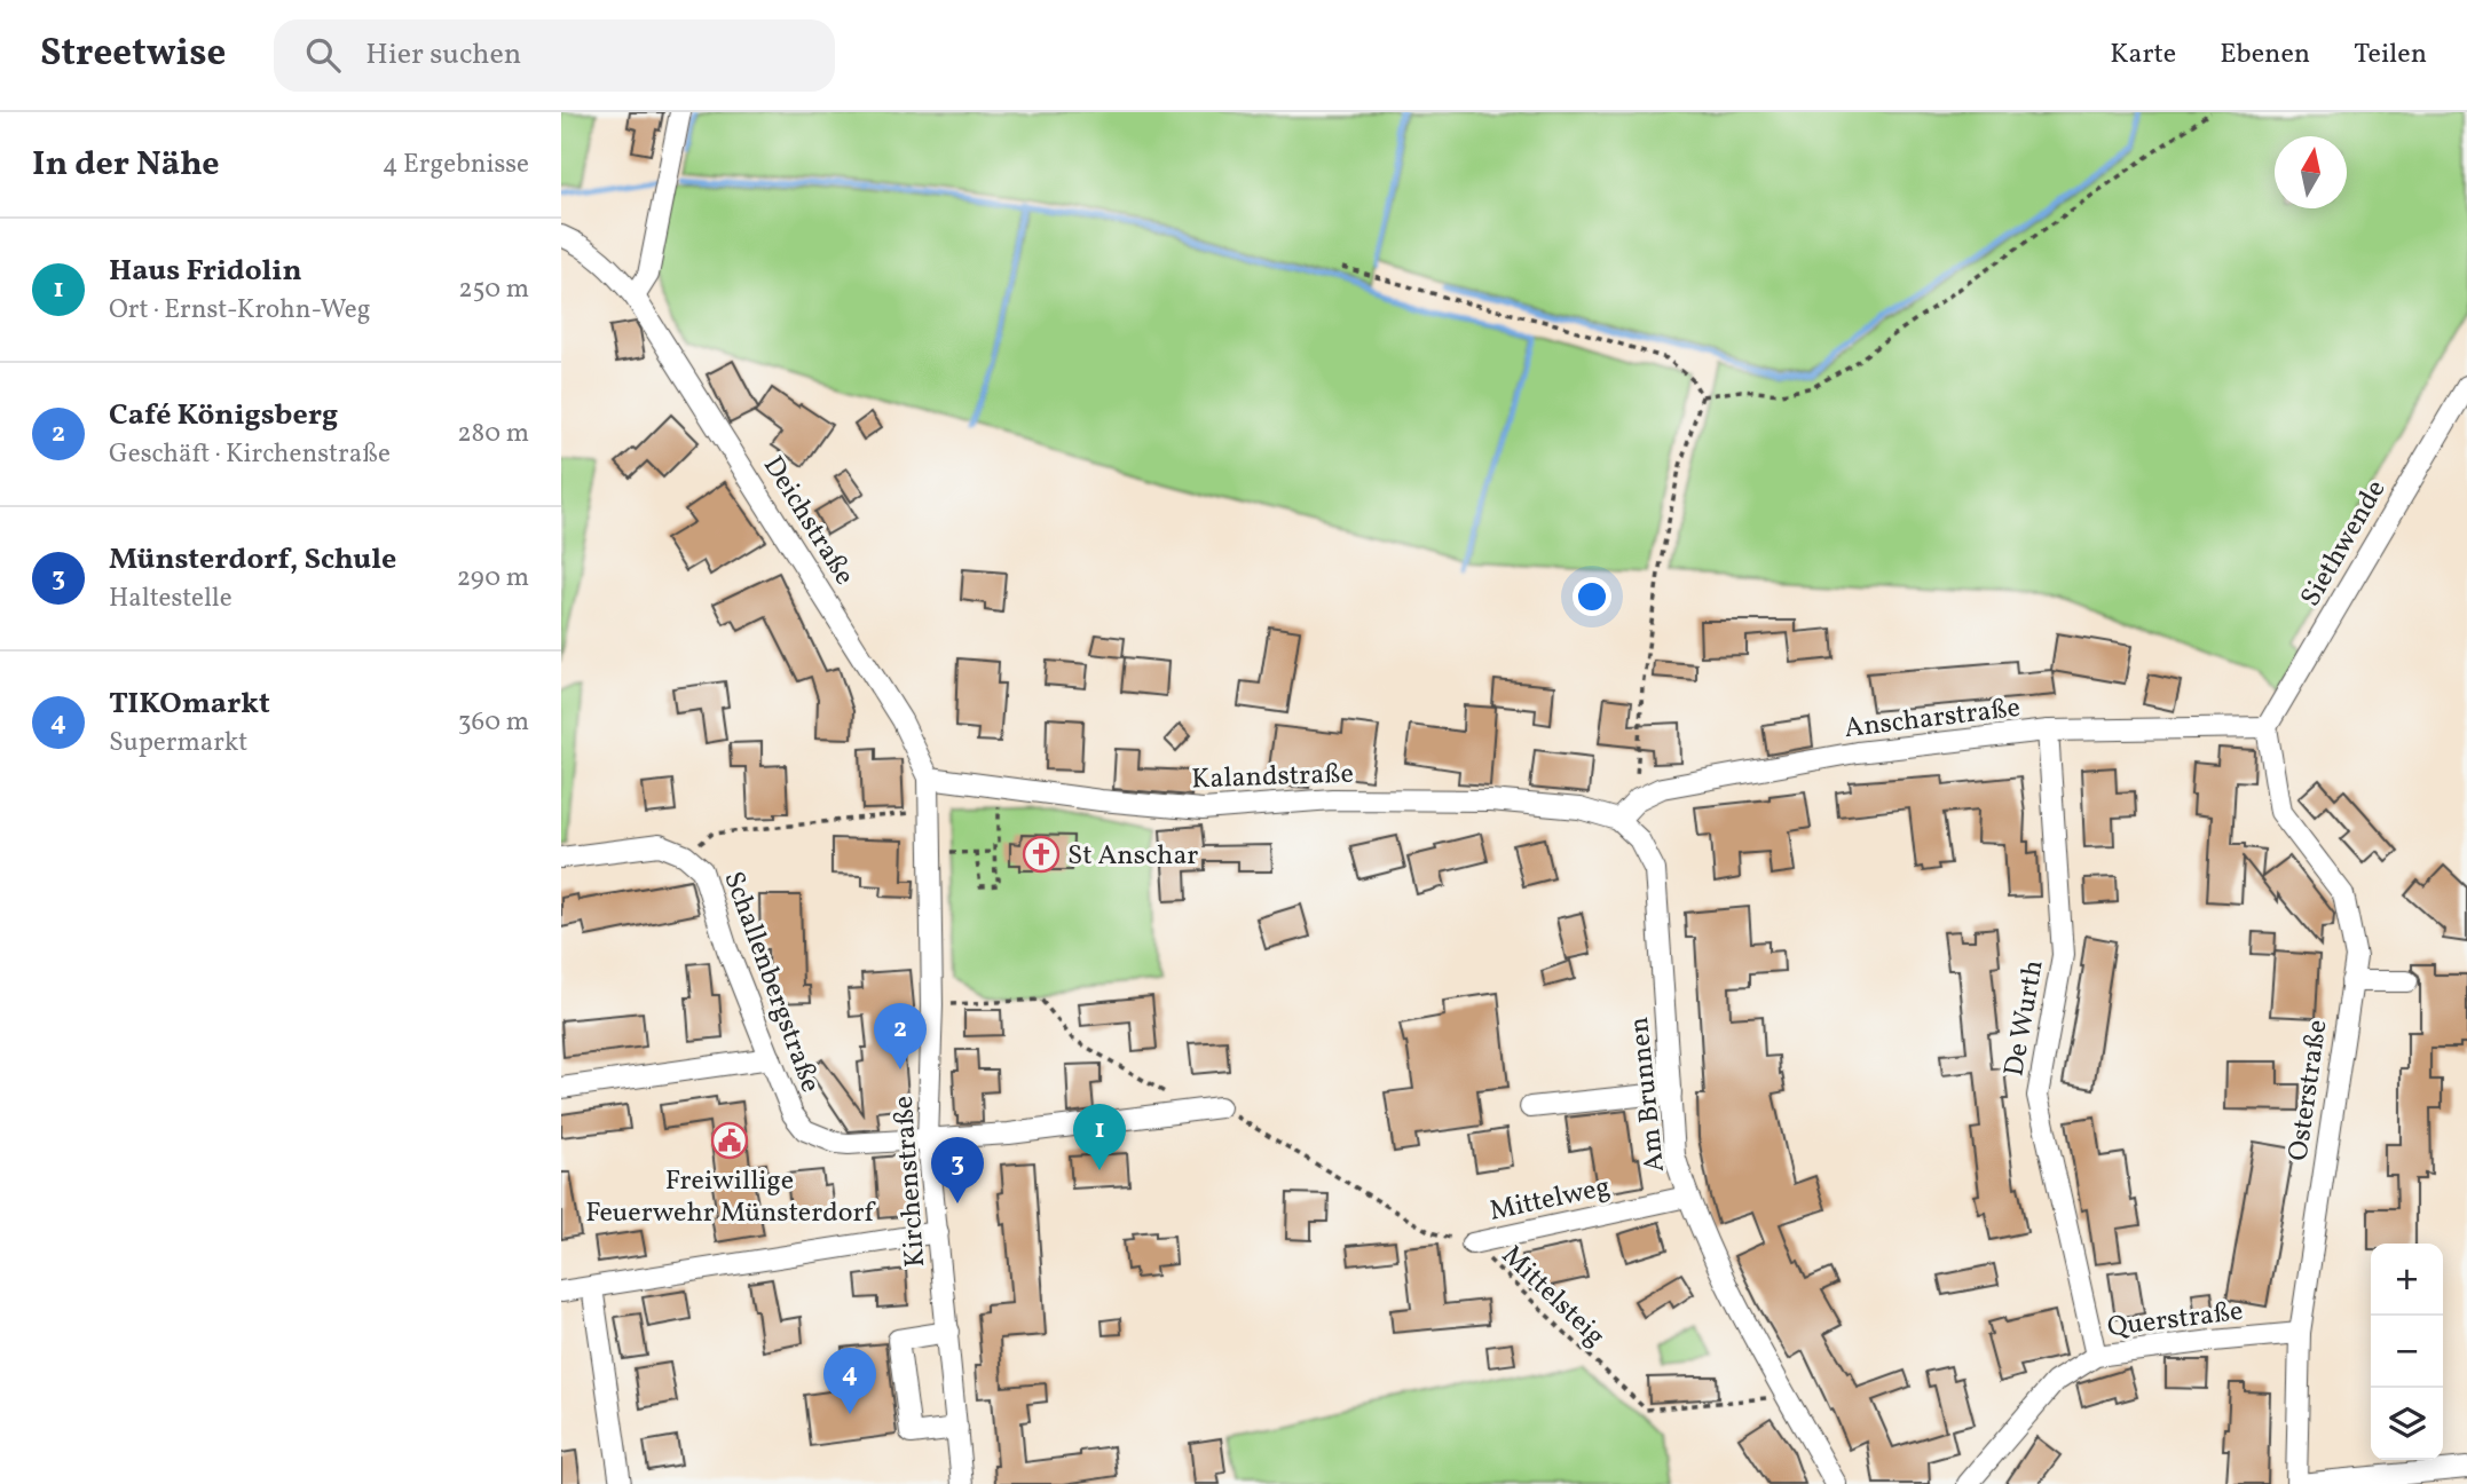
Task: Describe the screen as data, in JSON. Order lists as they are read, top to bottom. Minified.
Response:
{"streets":{"street":["Deichstraße","Siethwende","Anscharstraße","Kalandstraße","Schallenbergstraße","De Wurth","Osterstraße","Am Brunnen","Kirchenstraße","Mittelweg","Querstraße"],"path":["Mittelsteig"]},"crossings":[["Deichstraße","Kalandstraße"],["Deichstraße","Kirchenstraße"],["Siethwende","Anscharstraße"],["Siethwende","Osterstraße"],["Anscharstraße","Kalandstraße"],["Anscharstraße","De Wurth"],["Anscharstraße","Osterstraße"],["Anscharstraße","Am Brunnen"],["Kalandstraße","Am Brunnen"],["Kalandstraße","Kirchenstraße"],["Schallenbergstraße","Kirchenstraße"],["Schallenbergstraße","Mittelsteig"],["De Wurth","Querstraße"],["Osterstraße","Querstraße"],["Am Brunnen","Mittelweg"],["Am Brunnen","Mittelsteig"],["Mittelweg","Mittelsteig"]],"places":{"church":["St Anschar"],"public building":["Freiwillige Feuerwehr Münsterdorf"]},"north":"top","page":{"header":"Streetwise","search":"Hier suchen","nav":["Karte","Ebenen","Teilen"],"heading":["In der Nähe","4 Ergebnisse"],"list":[{"mark":"1","name":"Haus Fridolin","note":"Ort · Ernst-Krohn-Weg","value":"250 m"},{"mark":"2","name":"Café Königsberg","note":"Geschäft · Kirchenstraße","value":"280 m"},{"mark":"3","name":"Münsterdorf, Schule","note":"Haltestelle","value":"290 m"},{"mark":"4","name":"TIKOmarkt","note":"Supermarkt","value":"360 m"}],"pins":["2","1","3","4"],"map_buttons":["+","−"]}}
